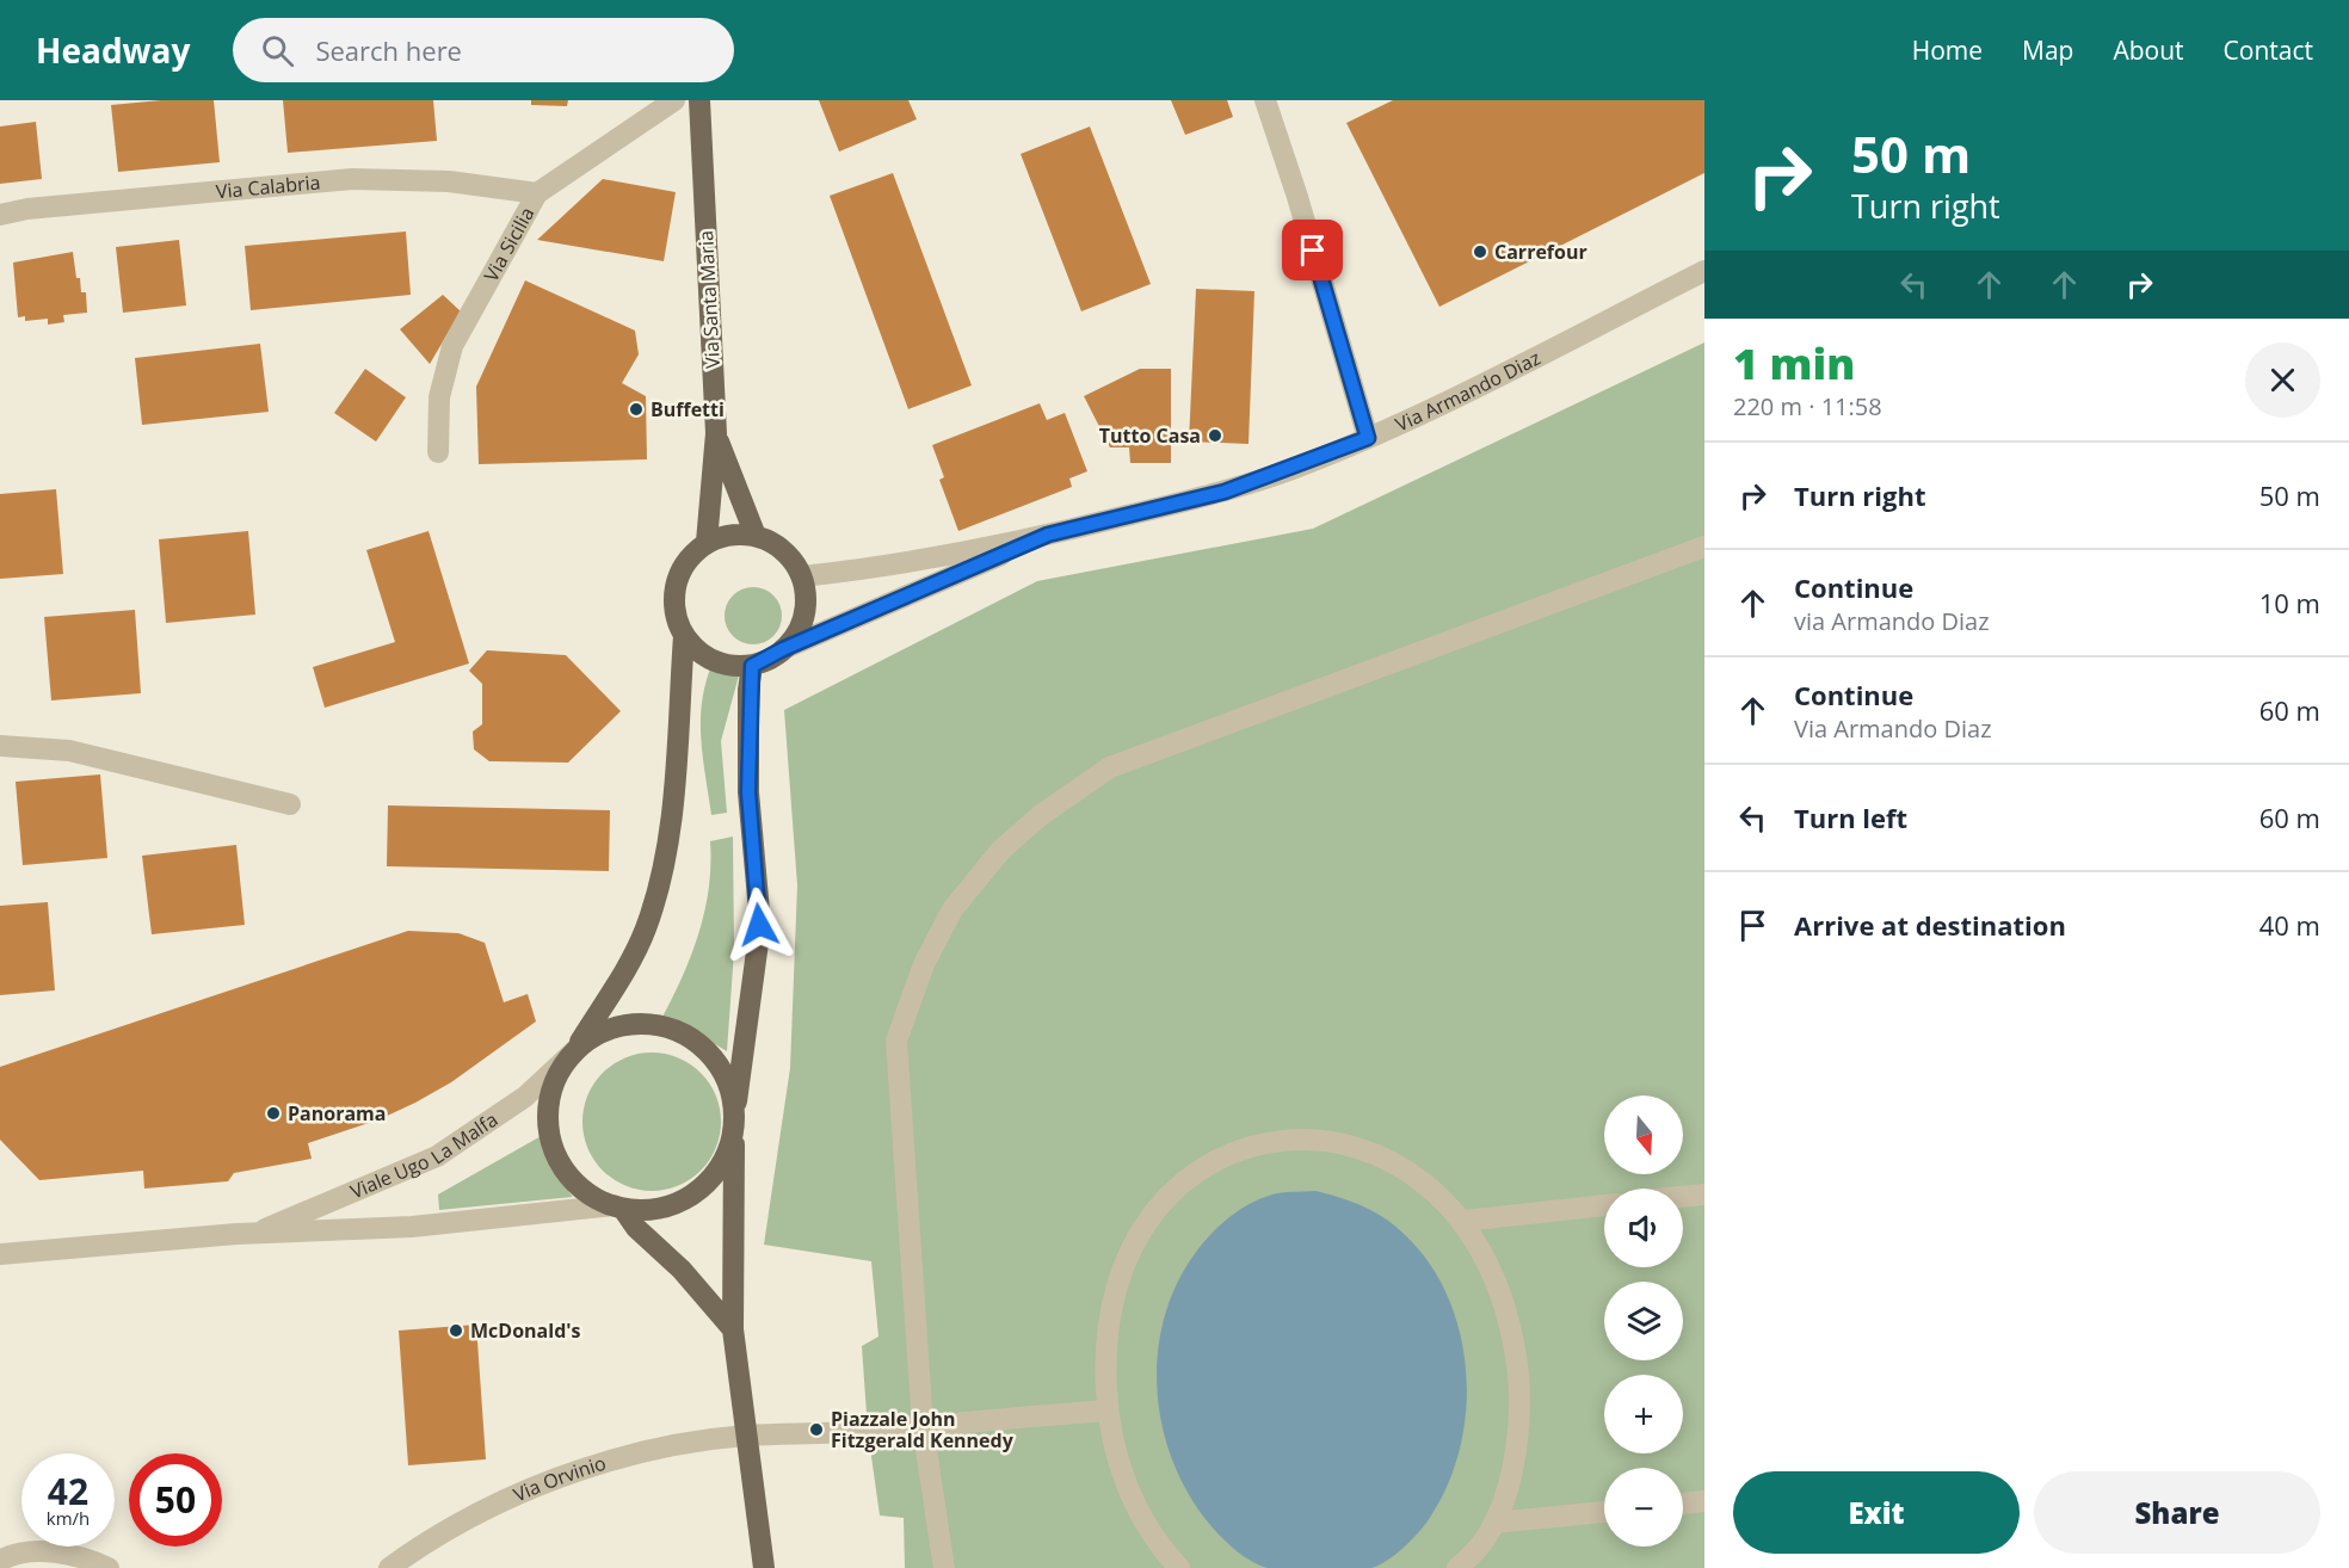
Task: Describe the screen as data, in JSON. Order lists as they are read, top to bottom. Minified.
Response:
{"streets":{"main road":["Via Santa Maria"],"street":["Via Calabria","Via Sicilia","Via Armando Diaz","Viale Ugo La Malfa","Via Orvinio"]},"crossings":[["Via Calabria","Via Sicilia"],["Via Santa Maria","Via Armando Diaz"]],"places":["Carrefour","Buffetti","Tutto Casa","Panorama","McDonald's","Piazzale John Fitzgerald Kennedy"],"north":"bottom","page":{"header":"Headway","search":"Search here","nav":["Home","Map","About","Contact"],"turn":["50 m","Turn right"],"heading":["1 min","220 m · 11:58"],"list":[{"name":"Turn right","value":"50 m"},{"name":"Continue","note":"via Armando Diaz","value":"10 m"},{"name":"Continue","note":"Via Armando Diaz","value":"60 m"},{"name":"Turn left","value":"60 m"},{"name":"Arrive at destination","value":"40 m"}],"map_buttons":["+","−"],"speed":"42 km/h","limit":"50","buttons":["Exit","Share"]}}
